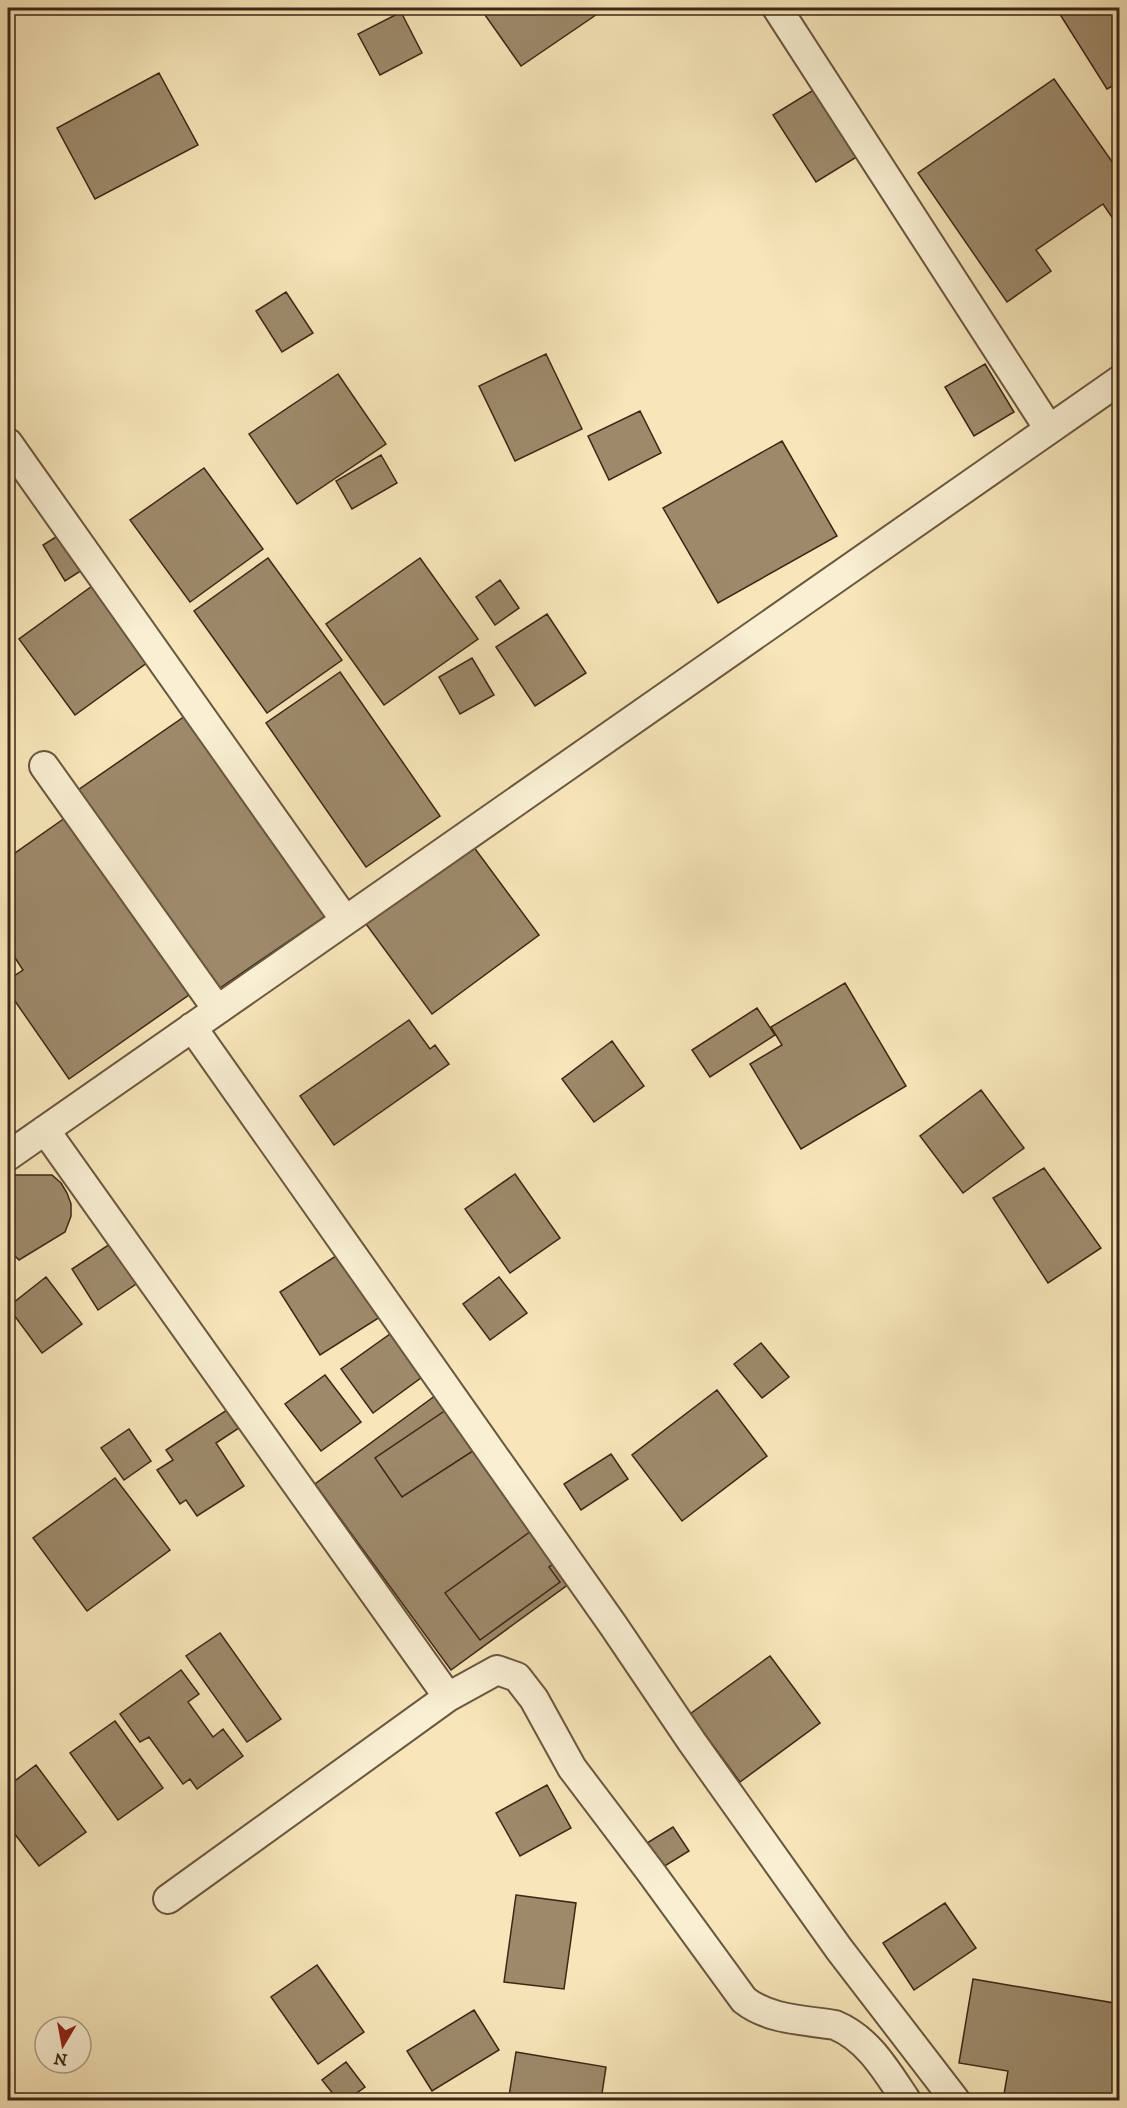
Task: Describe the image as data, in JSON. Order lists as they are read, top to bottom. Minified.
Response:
{"north":"bottom"}
